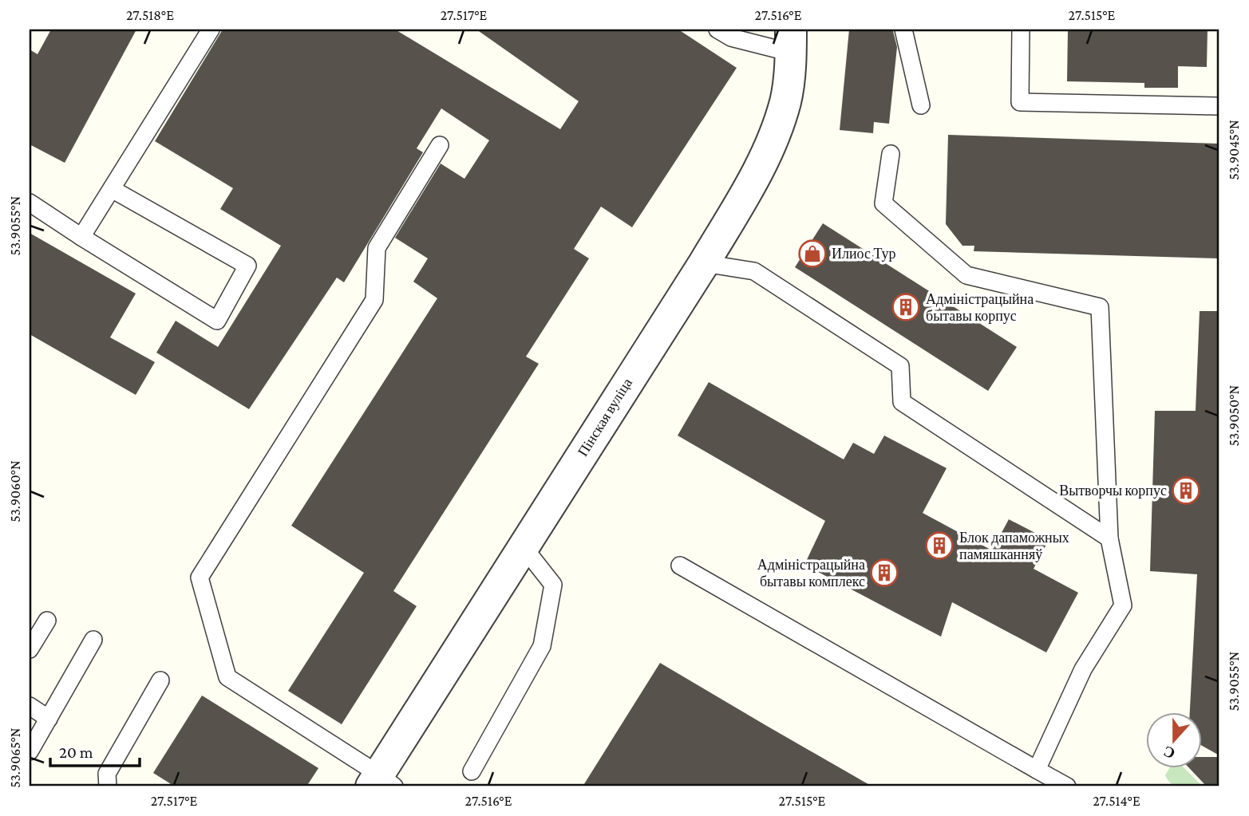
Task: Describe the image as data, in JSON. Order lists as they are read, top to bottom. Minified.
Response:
{"streets":{"street":["Пінская вуліца"]},"places":{"shop":["Илиос Тур"],"building":["Адміністрацыйна бытавы корпус","Вытворчы корпус","Блок дапаможных памяшканняў","Адміністрацыйна бытавы комплекс"]},"scale_bar":"20 m","north":"bottom","coordinates":["27.518°E","27.517°E","27.516°E","27.515°E","53.9045°N","53.9055°N","53.9050°N","53.9060°N","53.9065°N","27.514°E"]}
